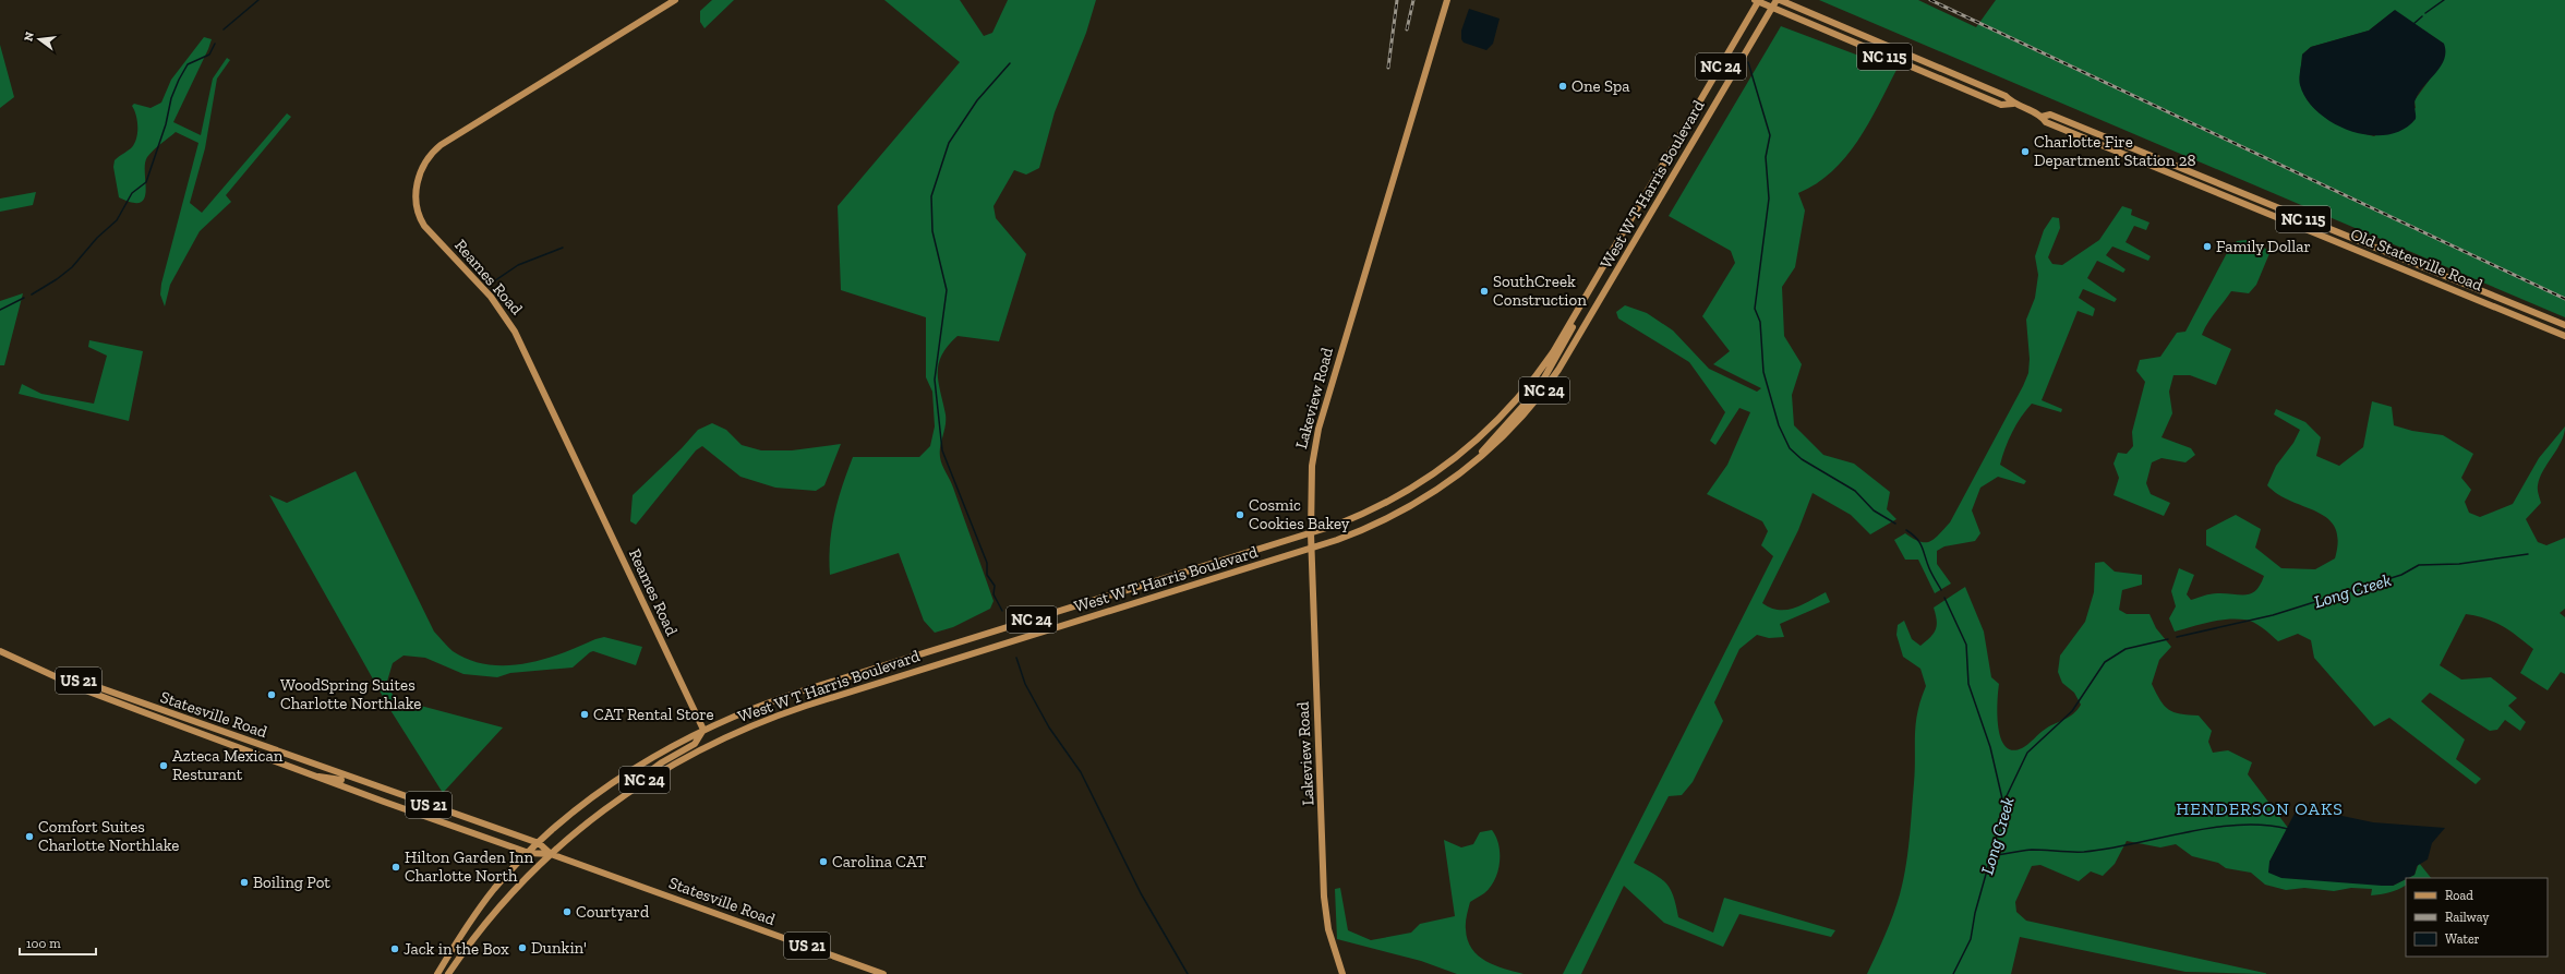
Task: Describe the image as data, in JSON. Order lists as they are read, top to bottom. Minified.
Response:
{"streets":{"main road":["NC 115","NC 24","West W T Harris Boulevard","Old Statesville Road","Reames Road","Lakeview Road","US 21","Statesville Road"]},"crossings":[["West W T Harris Boulevard","Old Statesville Road"],["West W T Harris Boulevard","Reames Road"],["West W T Harris Boulevard","Lakeview Road"],["West W T Harris Boulevard","Statesville Road"]],"districts":["HENDERSON OAKS"],"water":["Long Creek"],"places":["One Spa","Charlotte Fire Department Station 28","Family Dollar","SouthCreek Construction","Cosmic Cookies Bakey","WoodSpring Suites Charlotte Northlake","CAT Rental Store","Azteca Mexican Resturant","Comfort Suites Charlotte Northlake","Carolina CAT","Hilton Garden Inn Charlotte North","Boiling Pot","Courtyard","Dunkin'","Jack in the Box"],"legend":["Road","Railway","Water"],"scale_bar":"100 m","north":"left"}
